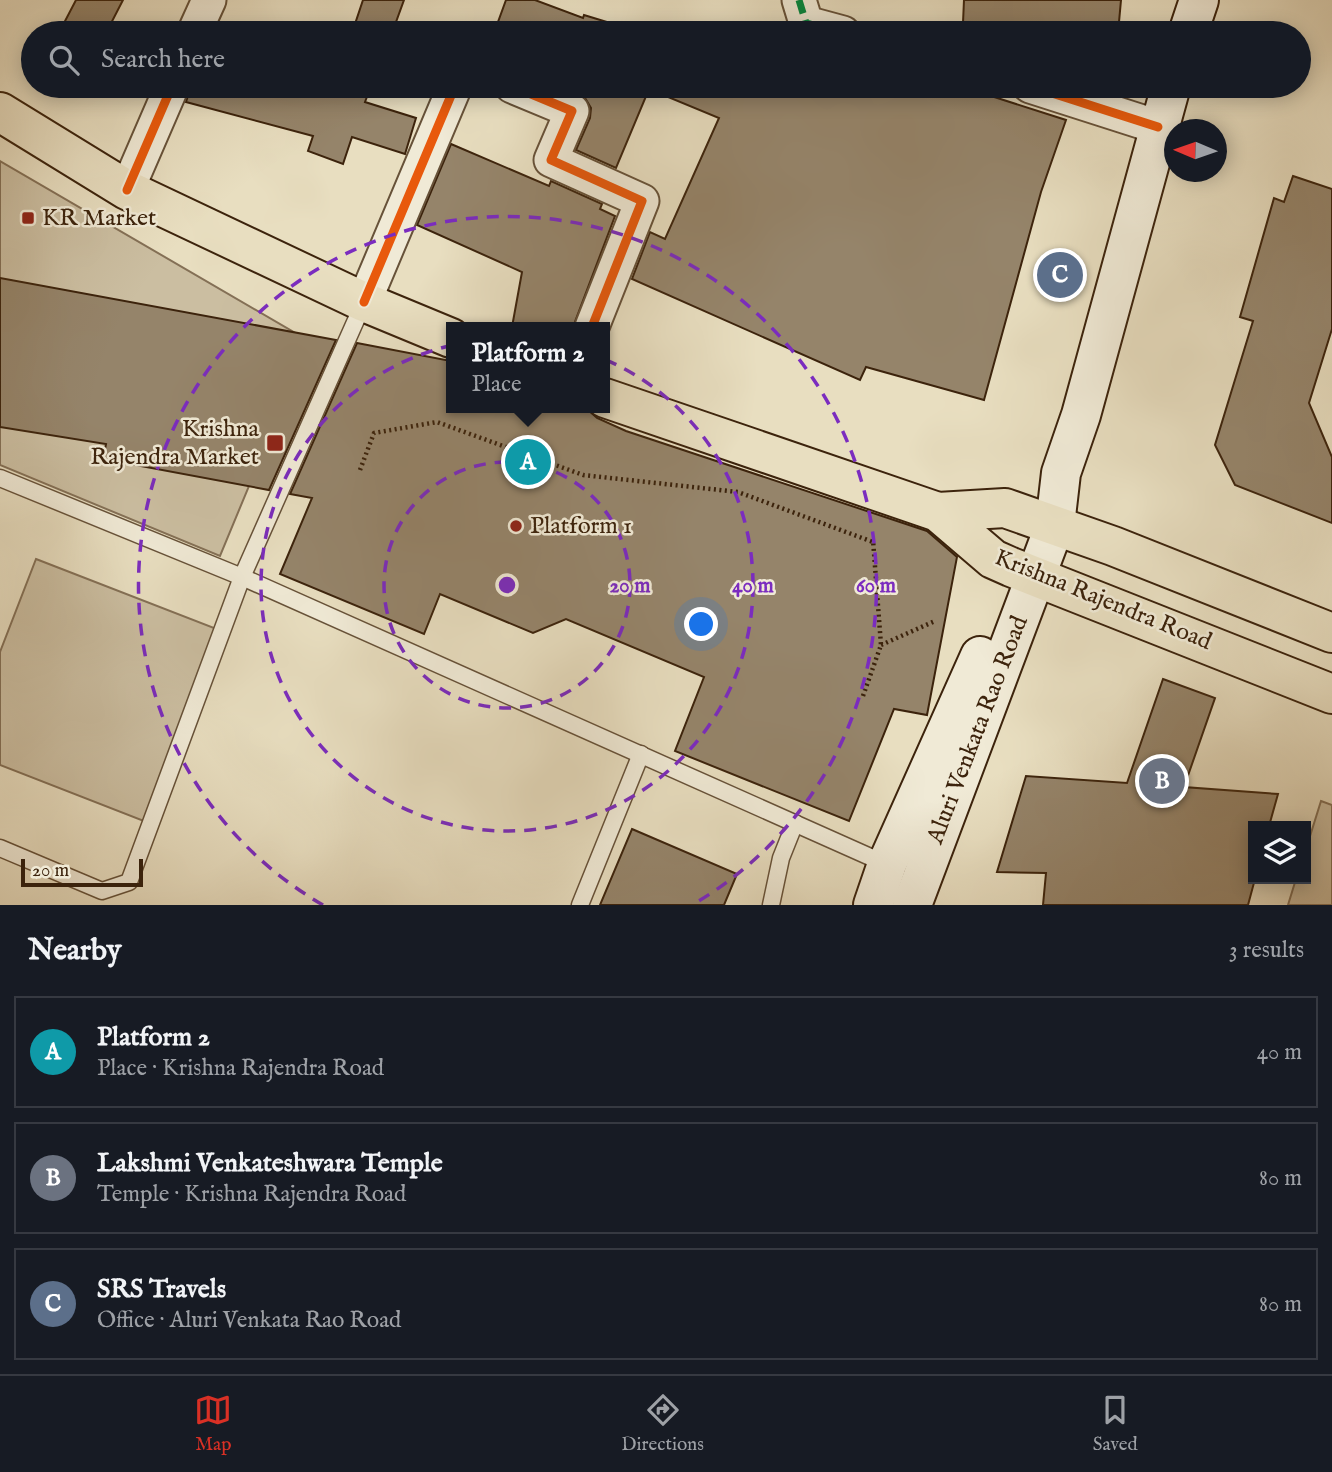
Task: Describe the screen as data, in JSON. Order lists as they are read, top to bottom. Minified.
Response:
{"streets":{"main road":["Krishna Rajendra Road","Aluri Venkata Rao Road"]},"crossings":[["Krishna Rajendra Road","Aluri Venkata Rao Road"]],"places":{"transit":["KR Market","Krishna Rajendra Market"],"other":["Platform 1"]},"scale_bar":"20 m","north":"left","page":{"search":"Search here","pins":["C","A","B"],"popup":["Platform 2","Place"],"scale":"20 m","heading":["Nearby","3 results"],"list":[{"mark":"A","name":"Platform 2","note":"Place · Krishna Rajendra Road","value":"40 m"},{"mark":"B","name":"Lakshmi Venkateshwara Temple","note":"Temple · Krishna Rajendra Road","value":"80 m"},{"mark":"C","name":"SRS Travels","note":"Office · Aluri Venkata Rao Road","value":"80 m"}],"nav":["Map","Directions","Saved"]},"rings":["20 m","40 m","60 m"]}
